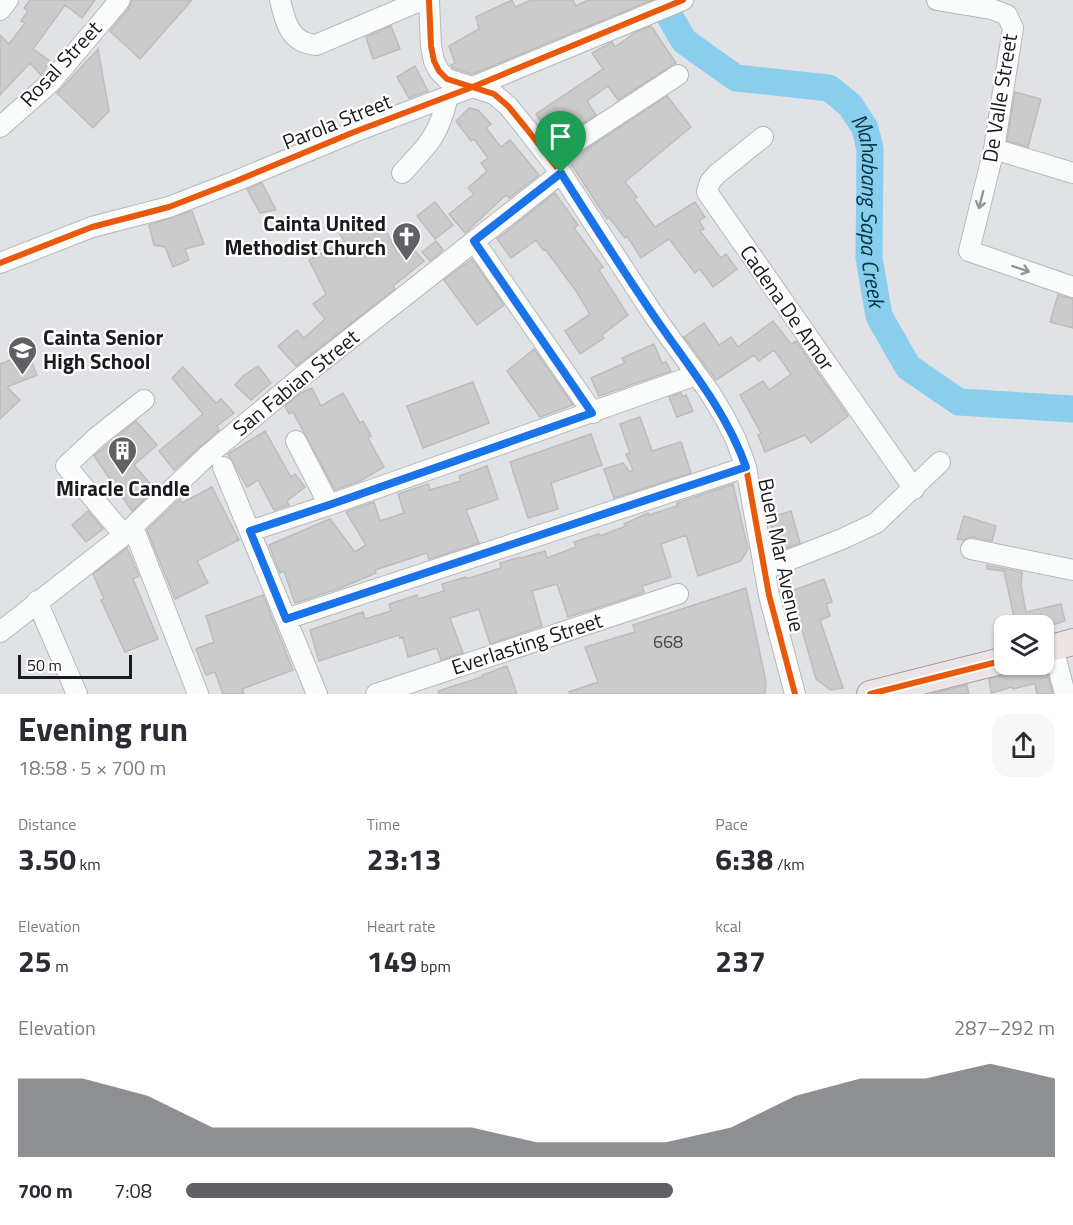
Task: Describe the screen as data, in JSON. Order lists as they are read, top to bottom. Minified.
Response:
{"streets":{"street":["Rosal Street","De Valle Street","Parola Street","Cadena De Amor","San Fabian Street","Buen Mar Avenue","Everlasting Street"]},"crossings":[["Parola Street","Buen Mar Avenue"],["San Fabian Street","Buen Mar Avenue"]],"water":["Mahabang Sapa Creek"],"places":{"church":["Cainta United Methodist Church"],"school or university":["Cainta Senior High School"],"building":["Miracle Candle"]},"house_numbers":["668"],"scale_bar":"50 m","page":{"scale":"50 m","heading":["Evening run","18:58 · 5 × 700 m"],"stats":[["Distance","3.50 km"],["Time","23:13"],["Pace","6:38 /km"],["Elevation","25 m"],["Heart rate","149 bpm"],["kcal","237"]],"chart":["Elevation","287–292 m"],"list":[{"name":"700 m","note":"7:08"}]}}
